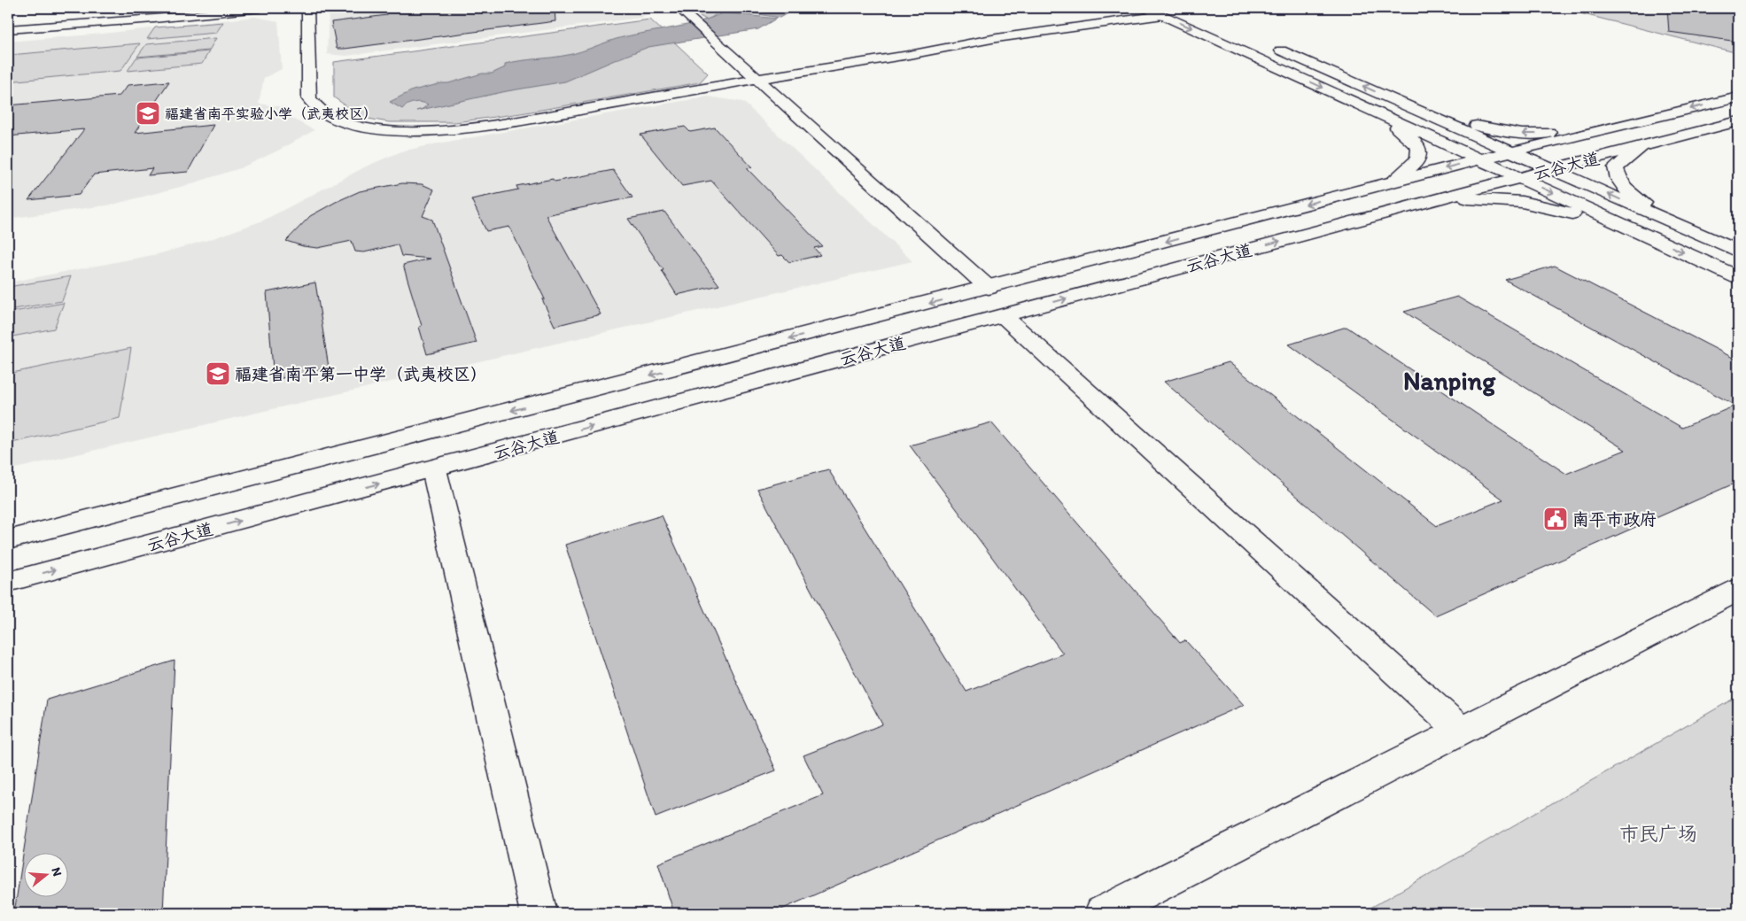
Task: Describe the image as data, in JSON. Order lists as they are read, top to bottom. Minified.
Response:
{"streets":{"main road":["云谷大道"]},"districts":["Nanping"],"parks":["市民广场"],"places":{"school or university":["福建省南平实验小学（武夷校区）","福建省南平第一中学（武夷校区）"],"public building":["南平市政府"]},"north":"right"}
